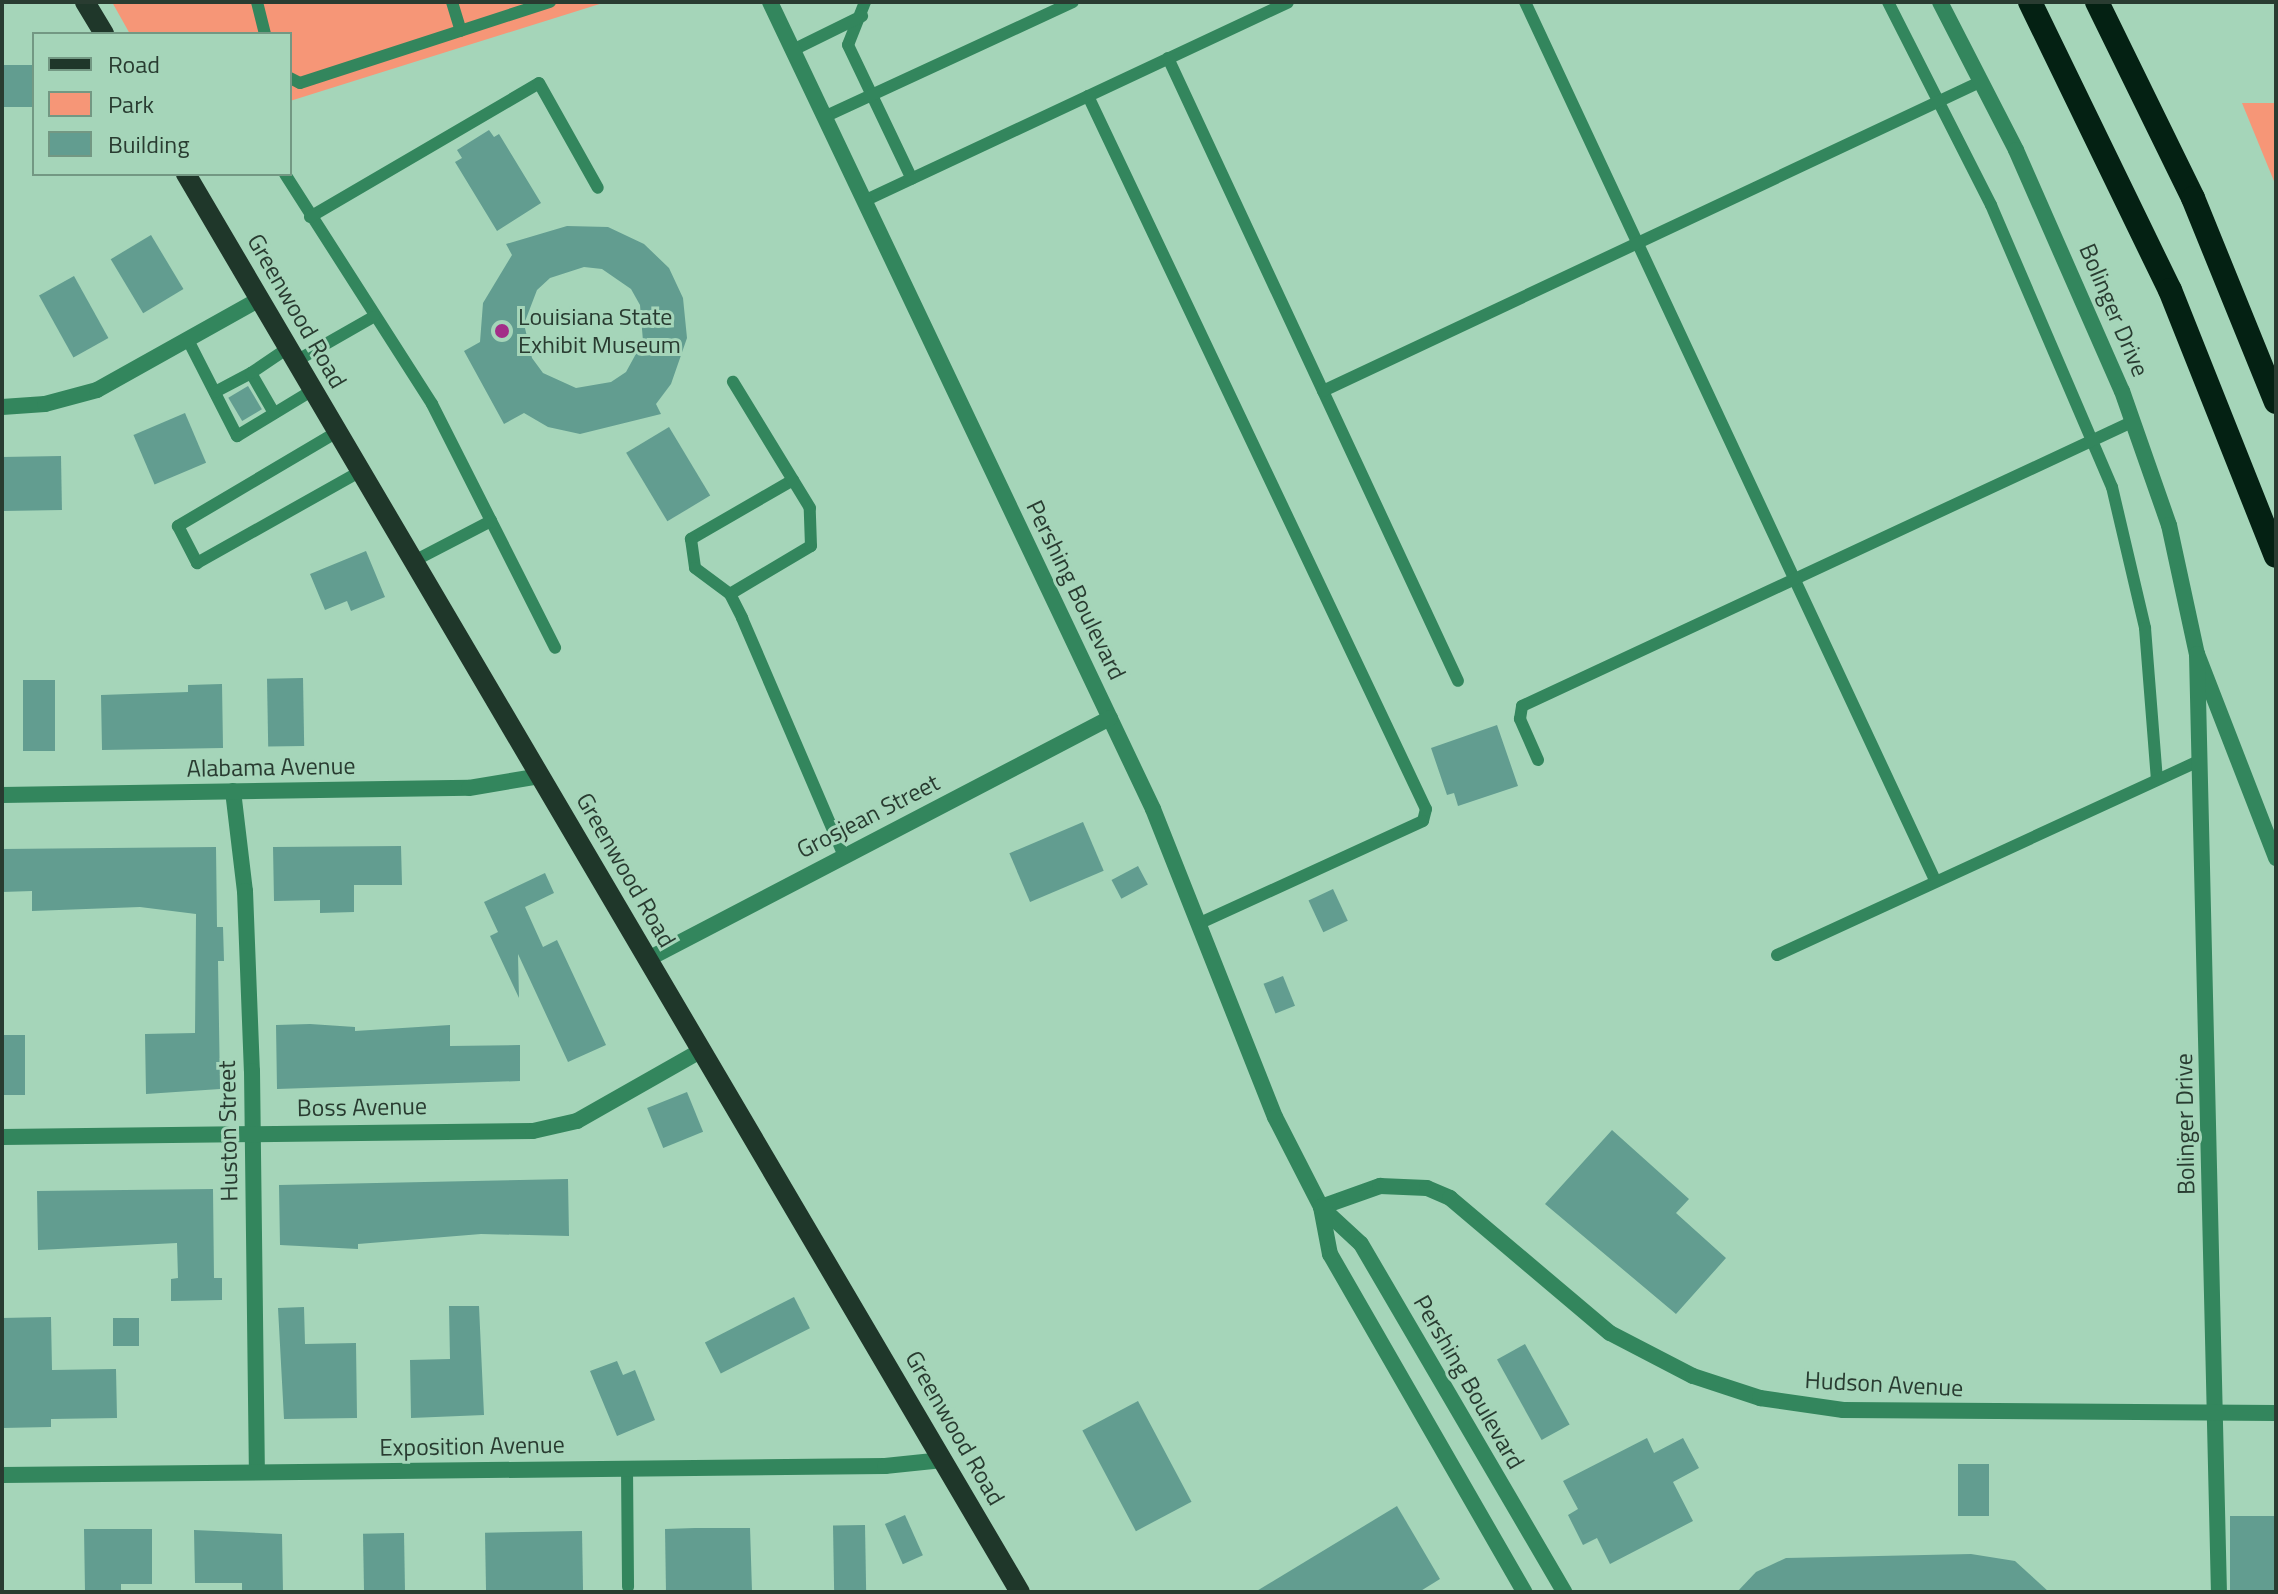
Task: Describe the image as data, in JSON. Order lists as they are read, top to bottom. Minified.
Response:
{"streets":{"main road":["Greenwood Road"],"street":["Bolinger Drive","Pershing Boulevard","Alabama Avenue","Grosjean Street","Boss Avenue","Huston Street","Hudson Avenue","Exposition Avenue"]},"crossings":[["Bolinger Drive","Hudson Avenue"],["Greenwood Road","Alabama Avenue"],["Greenwood Road","Grosjean Street"],["Greenwood Road","Boss Avenue"],["Greenwood Road","Exposition Avenue"],["Pershing Boulevard","Grosjean Street"],["Pershing Boulevard","Hudson Avenue"],["Alabama Avenue","Huston Street"],["Boss Avenue","Huston Street"],["Huston Street","Exposition Avenue"]],"places":["Louisiana State Exhibit Museum"],"legend":["Road","Park","Building"]}
